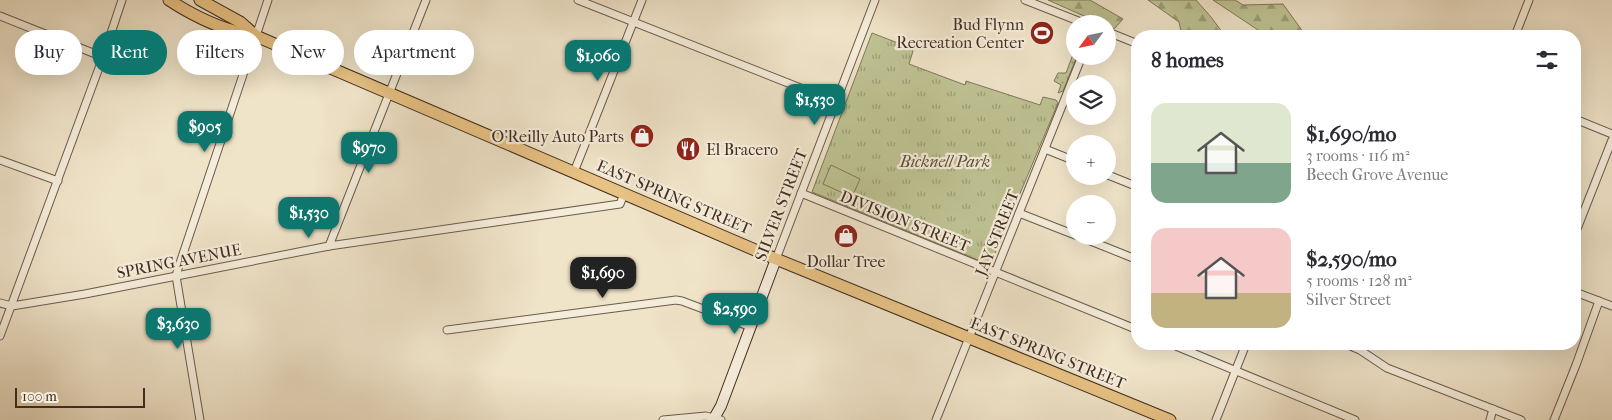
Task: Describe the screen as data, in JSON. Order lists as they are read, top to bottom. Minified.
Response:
{"streets":{"main road":["EAST SPRING STREET","SILVER STREET"],"street":["DIVISION STREET","JAY STREET","SPRING AVENUE"]},"crossings":[["EAST SPRING STREET","SILVER STREET"],["EAST SPRING STREET","JAY STREET"],["EAST SPRING STREET","SPRING AVENUE"],["SILVER STREET","DIVISION STREET"],["DIVISION STREET","JAY STREET"]],"parks":["Bicknell Park"],"places":{"sports":["Bud Flynn Recreation Center"],"shop":["O'Reilly Auto Parts","Dollar Tree"],"restaurant":["El Bracero"]},"scale_bar":"100 m","north":"bottom left","page":{"map_buttons":["+","−"],"chip":["Buy","Rent","Filters","New","Apartment"],"heading":"8 homes","price":["$1,060","$1,530","$905","$970","$1,530","$1,690","$2,590","$3,630"],"list":[{"name":"$1,690/mo","note":"3 rooms · 116 m² · Beech Grove Avenue"},{"name":"$2,590/mo","note":"5 rooms · 128 m² · Silver Street"}],"scale":"100 m"}}
